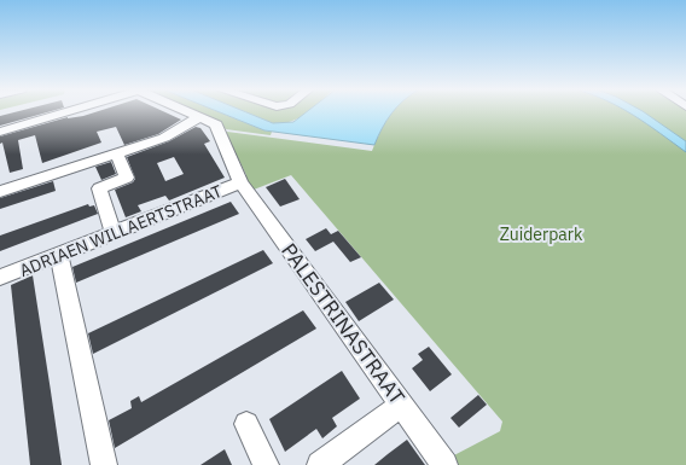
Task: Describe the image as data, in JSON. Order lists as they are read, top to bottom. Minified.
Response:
{"streets":{"street":["ADRIAEN WILLAERTSTRAAT","PALESTRINASTRAAT"]},"crossings":[["ADRIAEN WILLAERTSTRAAT","PALESTRINASTRAAT"]],"parks":["Zuiderpark"]}
